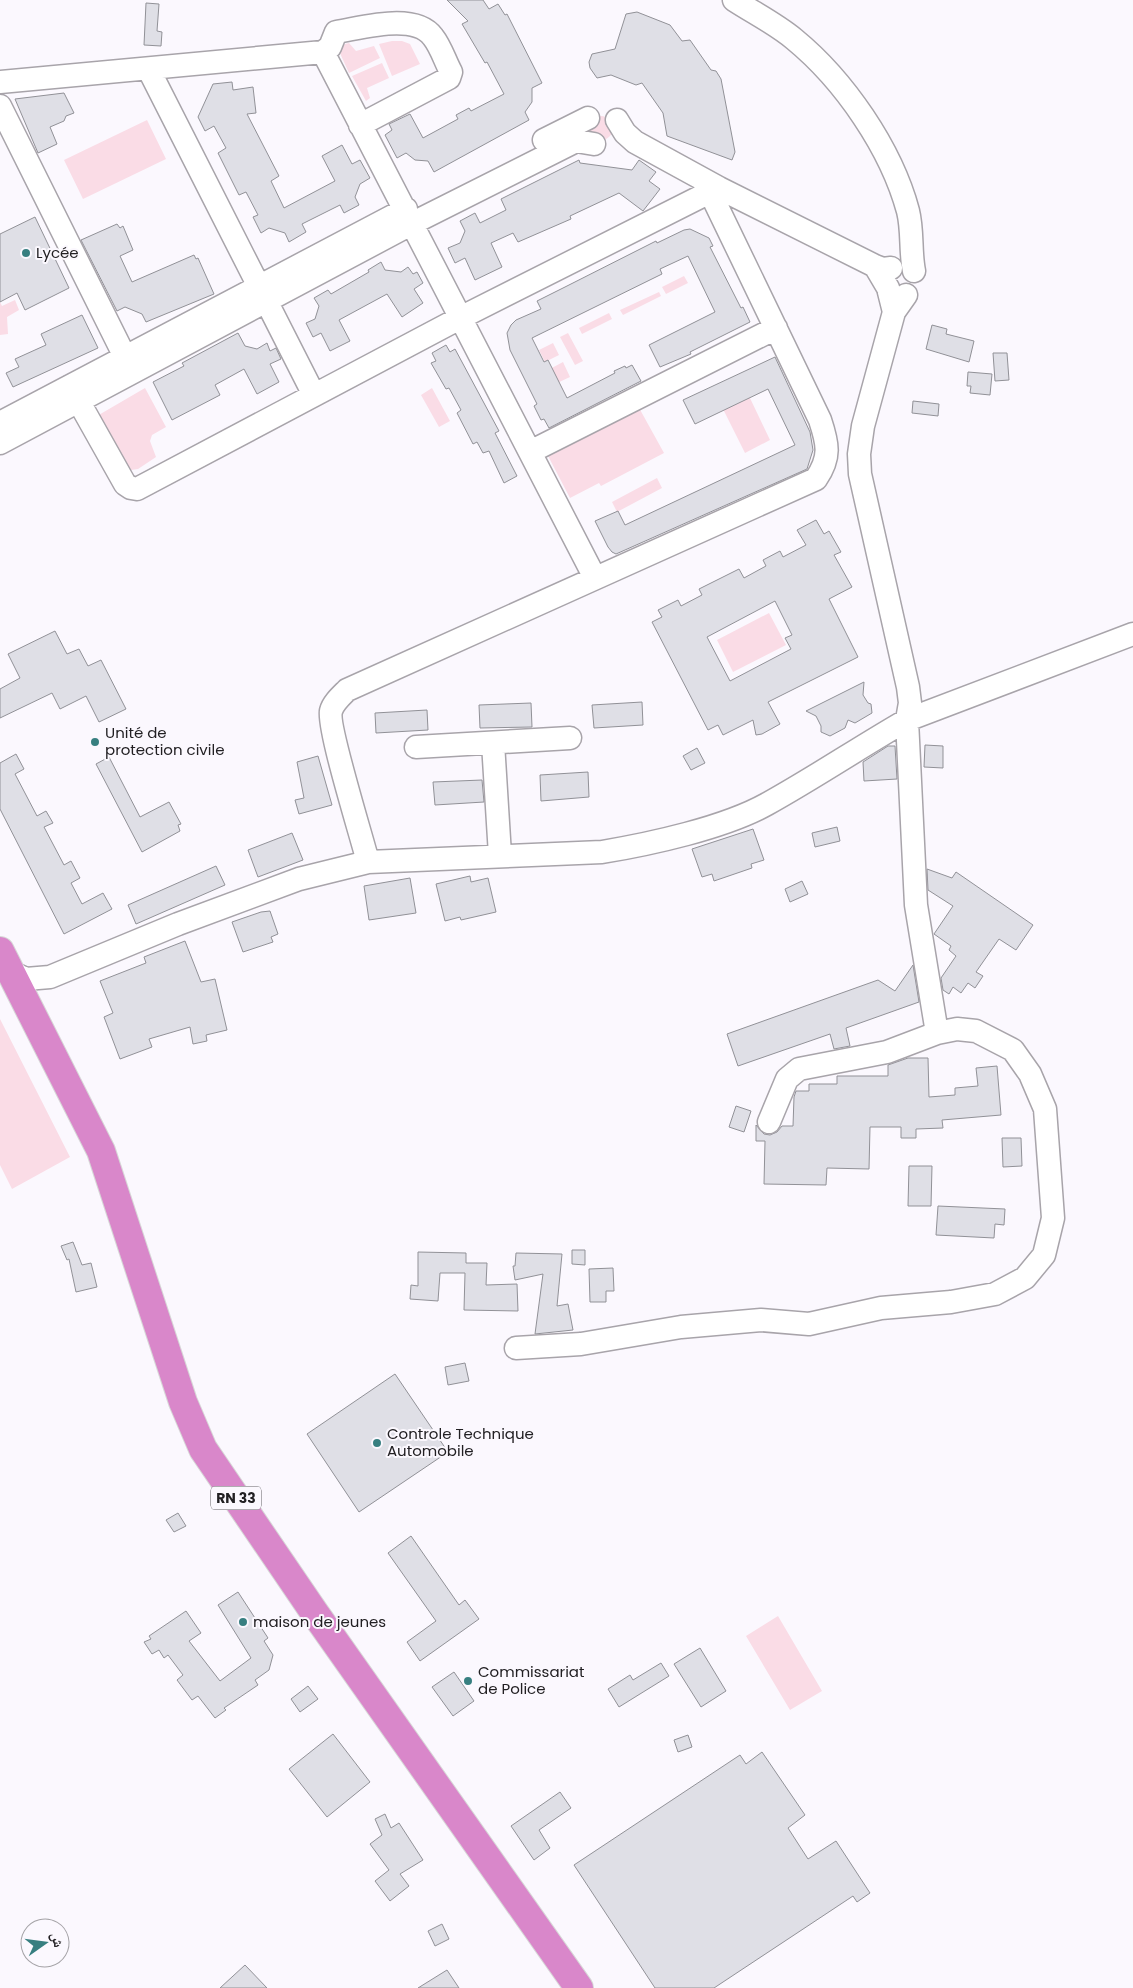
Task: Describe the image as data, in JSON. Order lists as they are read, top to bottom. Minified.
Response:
{"streets":{"highway":["RN 33"]},"places":["Lycée","Unité de protection civile","Controle Technique Automobile","maison de jeunes","Commissariat de Police"],"north":"right"}
